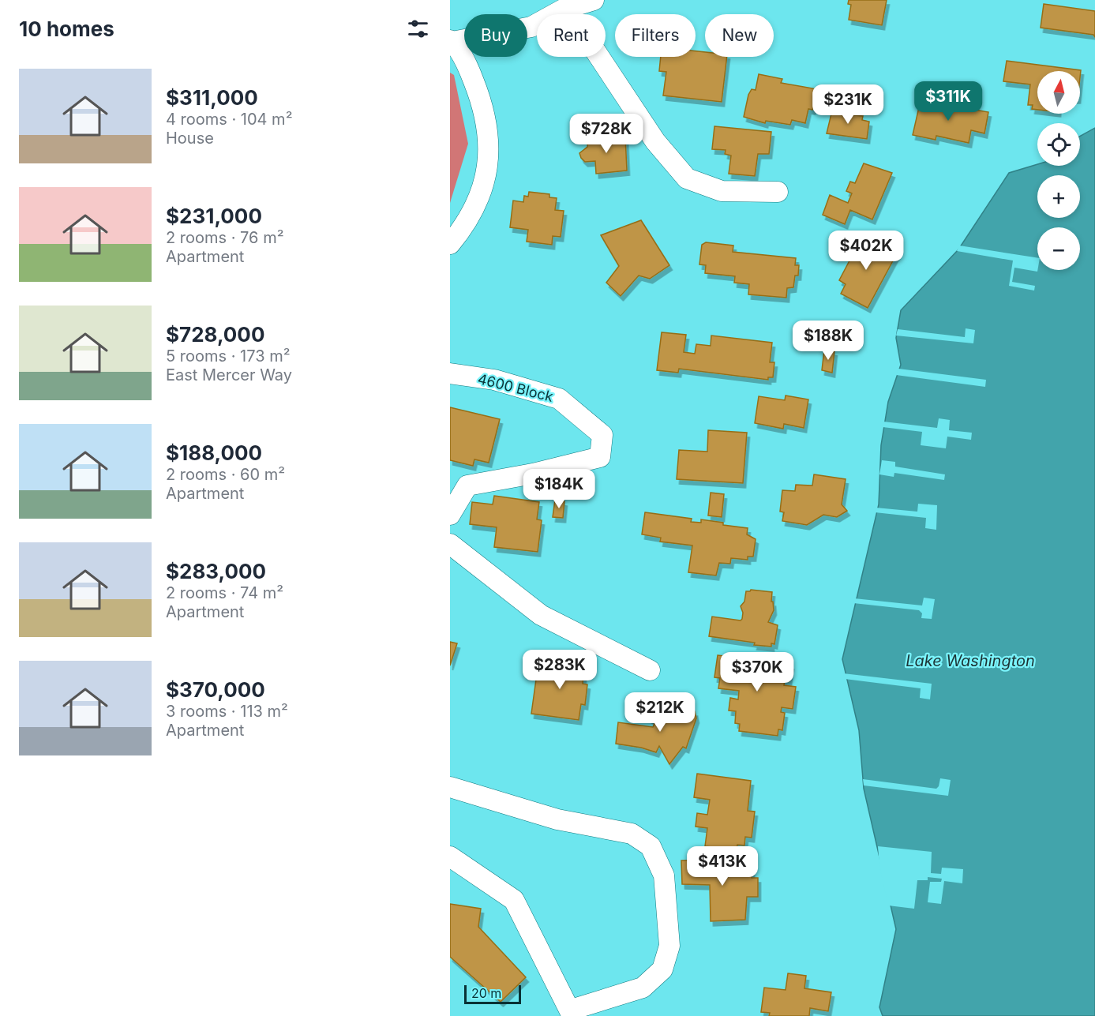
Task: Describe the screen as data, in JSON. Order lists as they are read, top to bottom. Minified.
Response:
{"streets":{"street":["4600 Block"]},"water":["Lake Washington"],"scale_bar":"20 m","north":"top","page":{"heading":"10 homes","chip":["Buy","Rent","Filters","New"],"list":[{"name":"$311,000","note":"4 rooms · 104 m² · House"},{"name":"$231,000","note":"2 rooms · 76 m² · Apartment"},{"name":"$728,000","note":"5 rooms · 173 m² · East Mercer Way"},{"name":"$188,000","note":"2 rooms · 60 m² · Apartment"},{"name":"$283,000","note":"2 rooms · 74 m² · Apartment"},{"name":"$370,000","note":"3 rooms · 113 m² · Apartment"}],"map_buttons":["+","−"],"price":["$311K","$231K","$728K","$402K","$188K","$184K","$283K","$370K","$212K","$413K"],"scale":"20 m"}}
